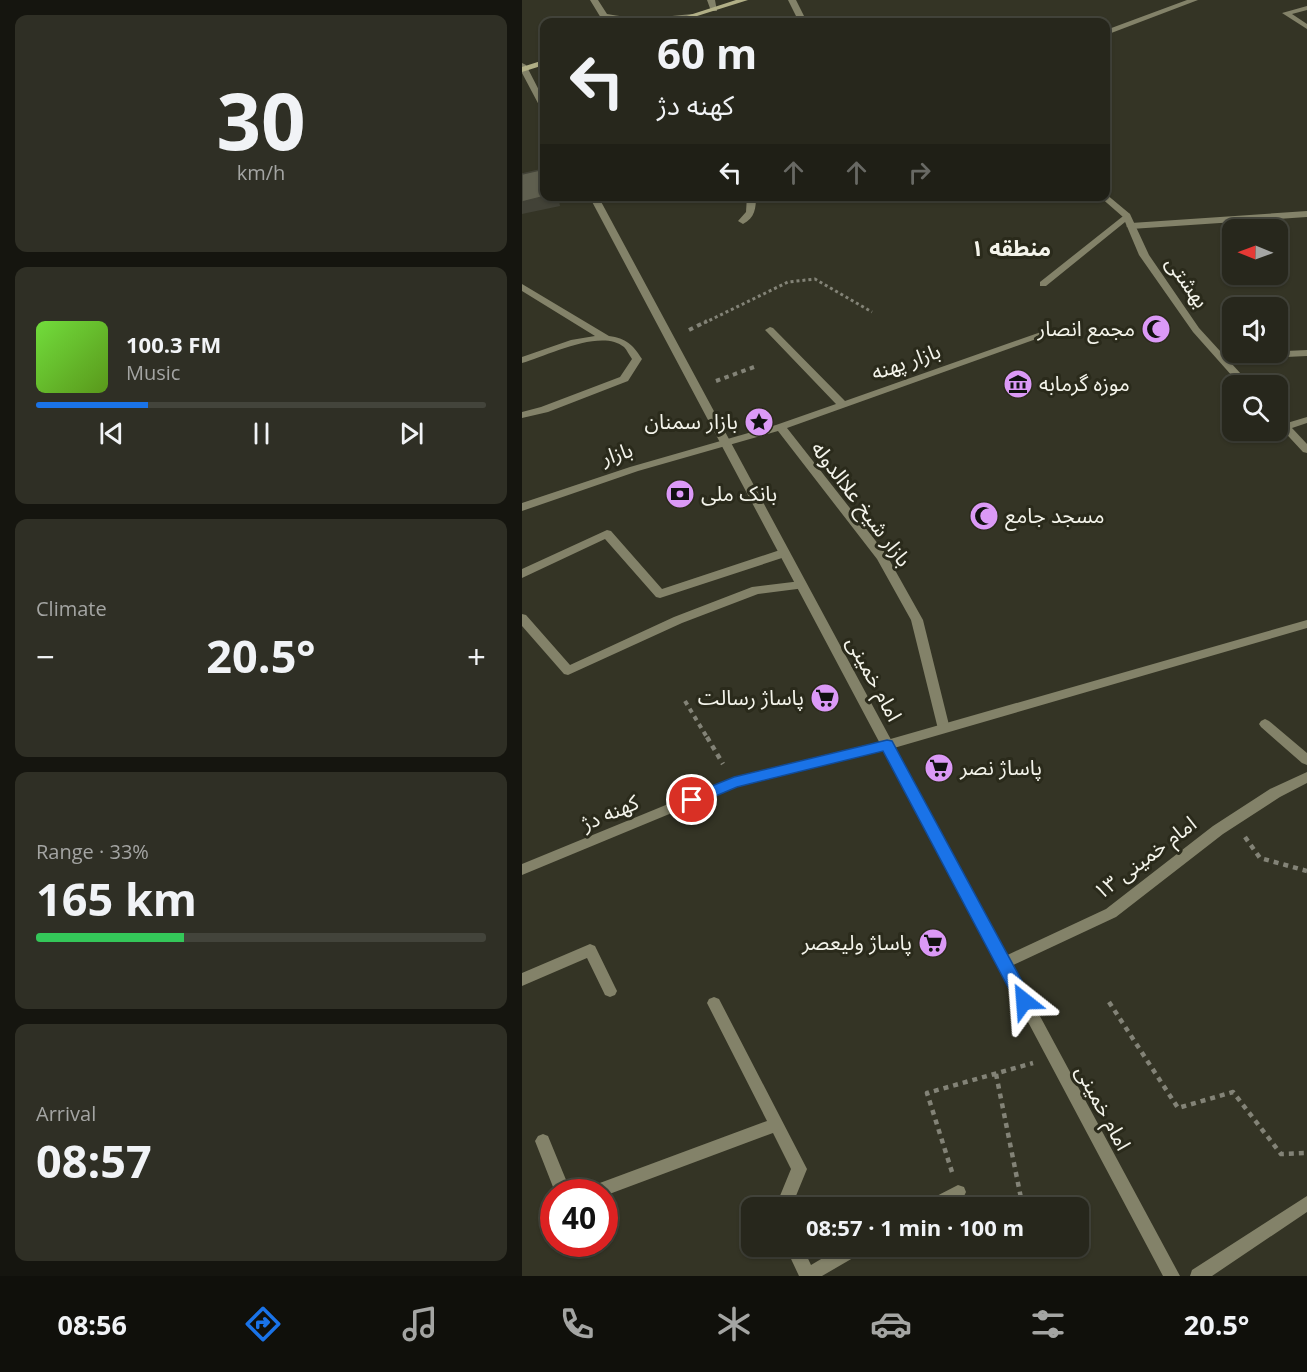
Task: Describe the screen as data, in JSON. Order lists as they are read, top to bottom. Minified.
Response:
{"streets":{"street":["بهشتی","بازار پهنه","بازار","بازار شیخ علاالدوله","امام خمینی","کهنه دژ","امام خمینی ۱۳"]},"crossings":[["بازار پهنه","بازار شیخ علاالدوله"],["بازار","امام خمینی"],["بازار شیخ علاالدوله","کهنه دژ"],["امام خمینی","کهنه دژ"],["امام خمینی","امام خمینی ۱۳"]],"districts":["منطقه ۱"],"places":{"mosque":["مجمع انصار","مسجد جامع"],"museum":["موزه گرمابه"],"place":["بازار سمنان"],"bank":["بانک ملی"],"supermarket":["پاساژ رسالت","پاساژ نصر","پاساژ ولیعصر"]},"north":"left","page":{"tile":[["30","km/h"],"Climate",["Range · 33%","165 km"],["Arrival","08:57"]],"turn":["60 m","کهنه دژ"],"song":["100.3 FM","Music"],"heat":["−","20.5°","+"],"limit":"40","trip":"08:57 · 1 min · 100 m","tabs":["08:56","20.5°"]}}
